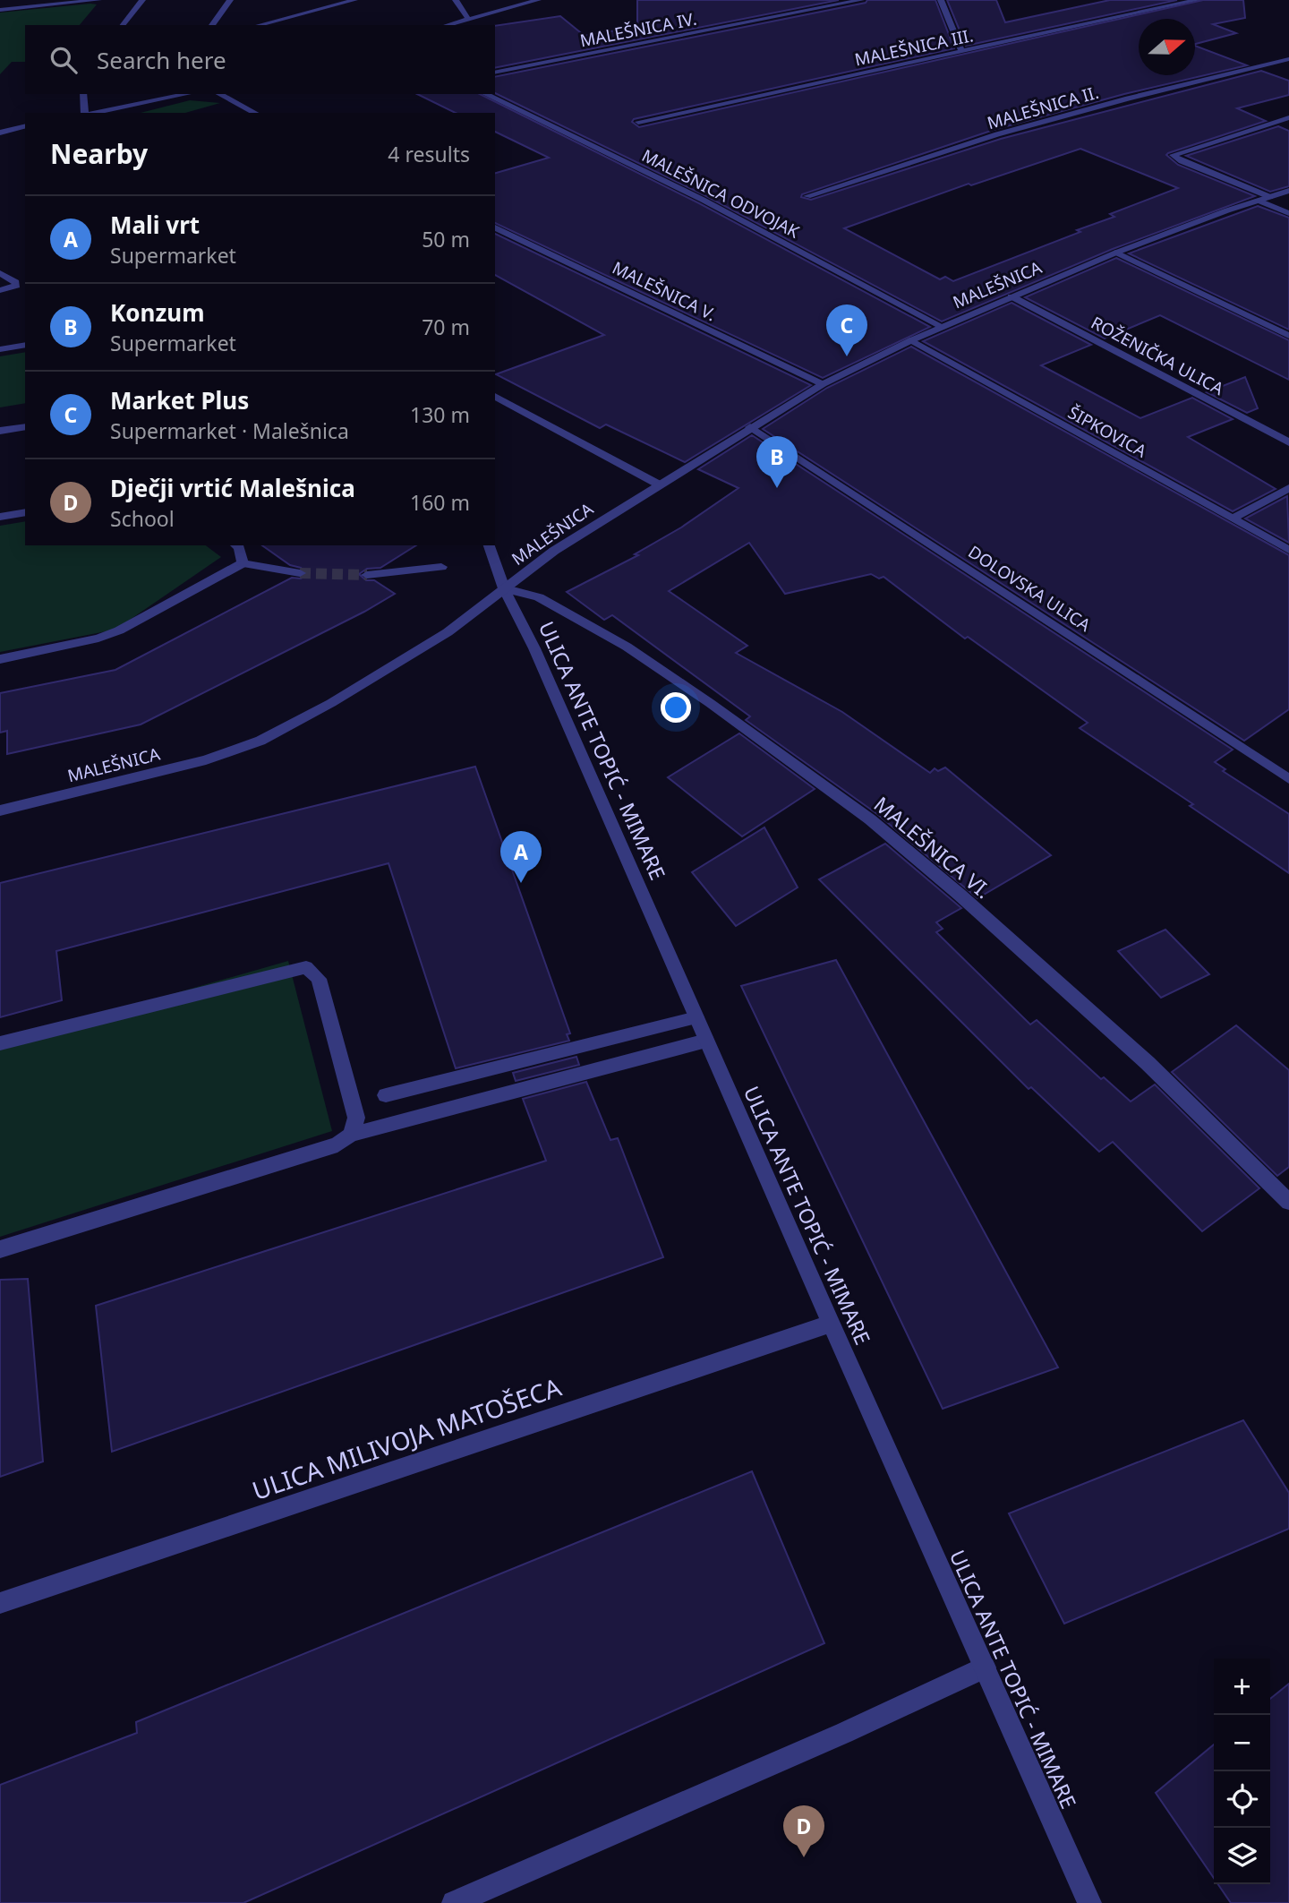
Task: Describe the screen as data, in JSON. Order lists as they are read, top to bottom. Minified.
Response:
{"streets":{"street":["MALEŠNICA IV.","MALEŠNICA III.","MALEŠNICA II.","MALEŠNICA ODVOJAK","MALEŠNICA","MALEŠNICA V.","ROŽENIČKA ULICA","ŠIPKOVICA","DOLOVSKA ULICA","ULICA ANTE TOPIĆ - MIMARE","MALEŠNICA VI.","ULICA MILIVOJA MATOŠECA"]},"crossings":[["MALEŠNICA ODVOJAK","MALEŠNICA"],["MALEŠNICA","MALEŠNICA V."],["MALEŠNICA","ROŽENIČKA ULICA"],["MALEŠNICA","ŠIPKOVICA"],["MALEŠNICA","DOLOVSKA ULICA"],["MALEŠNICA","ULICA ANTE TOPIĆ - MIMARE"],["MALEŠNICA","MALEŠNICA VI."],["ULICA ANTE TOPIĆ - MIMARE","MALEŠNICA VI."],["ULICA ANTE TOPIĆ - MIMARE","ULICA MILIVOJA MATOŠECA"]],"north":"right","page":{"search":"Search here","heading":["Nearby","4 results"],"list":[{"mark":"A","name":"Mali vrt","note":"Supermarket","value":"50 m"},{"mark":"B","name":"Konzum","note":"Supermarket","value":"70 m"},{"mark":"C","name":"Market Plus","note":"Supermarket · Malešnica","value":"130 m"},{"mark":"D","name":"Dječji vrtić Malešnica","note":"School","value":"160 m"}],"pins":["C","B","A","D"],"map_buttons":["+","−"]}}
